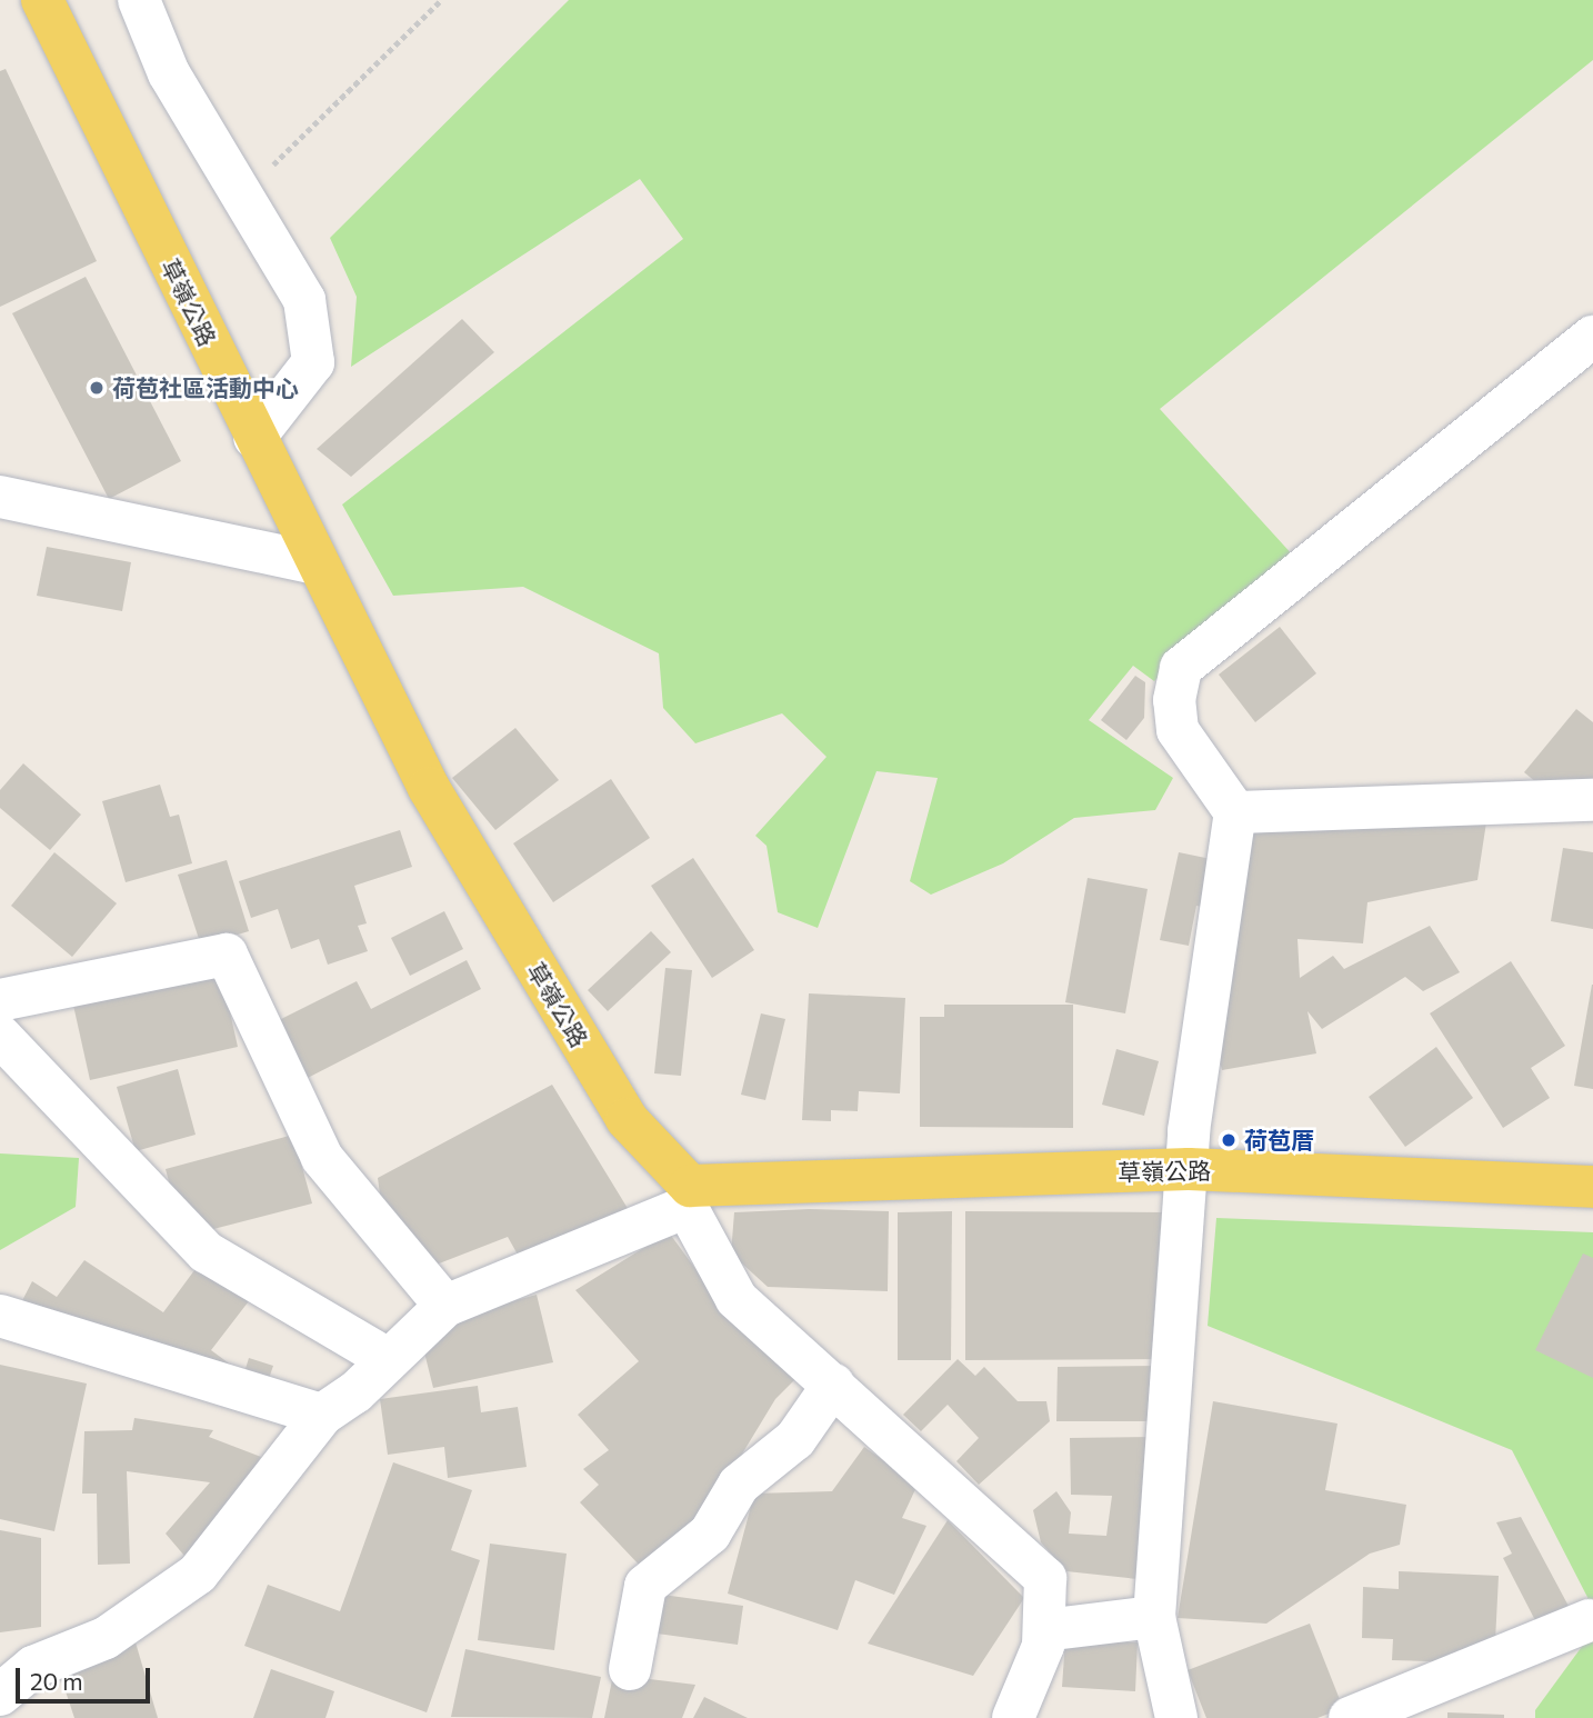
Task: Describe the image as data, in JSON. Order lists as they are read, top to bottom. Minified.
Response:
{"streets":{"main road":["草嶺公路"]},"places":["荷苞社區活動中心","荷苞厝"],"scale_bar":"20 m"}
